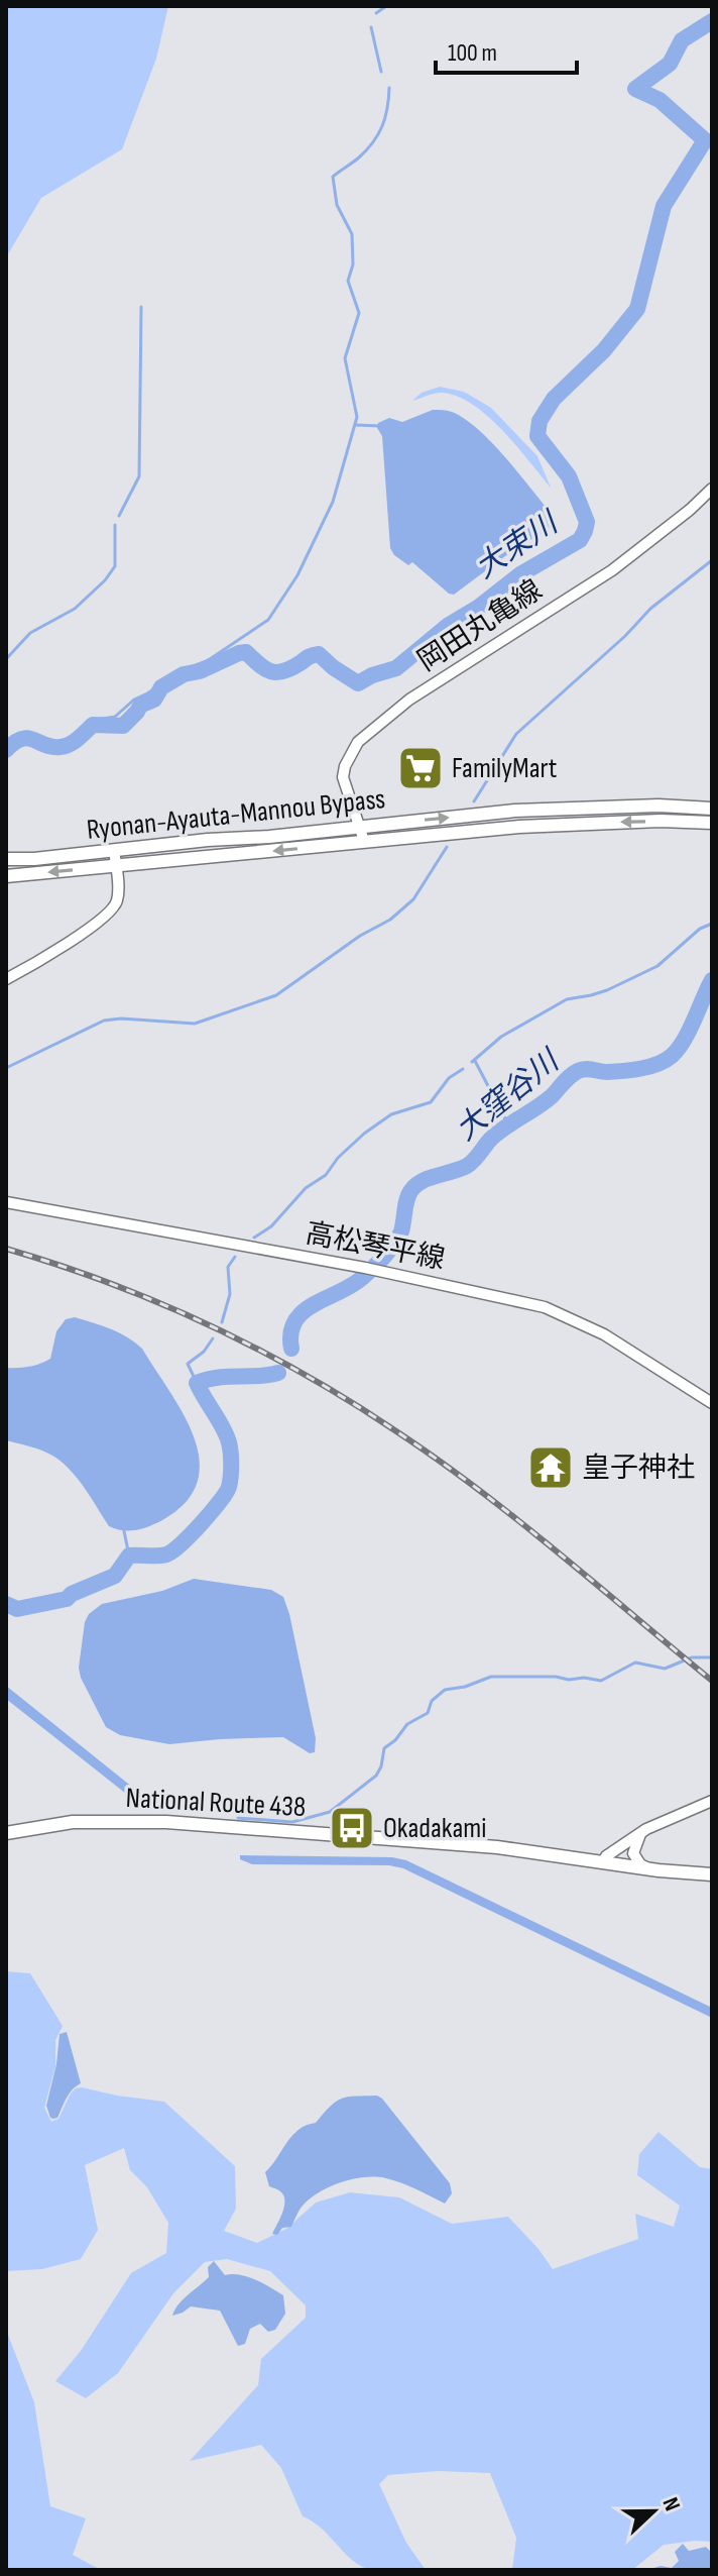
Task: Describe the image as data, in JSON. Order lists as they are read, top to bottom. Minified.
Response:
{"streets":{"highway":["Ryonan-Ayauta-Mannou Bypass","National Route 438"],"main road":["岡田丸亀線","高松琴平線"]},"crossings":[["岡田丸亀線","Ryonan-Ayauta-Mannou Bypass"]],"water":["大束川","大窪谷川"],"places":{"supermarket":["FamilyMart"],"temple":["皇子神社"],"bus stop":["Okadakami"]},"scale_bar":"100 m","north":"right"}
